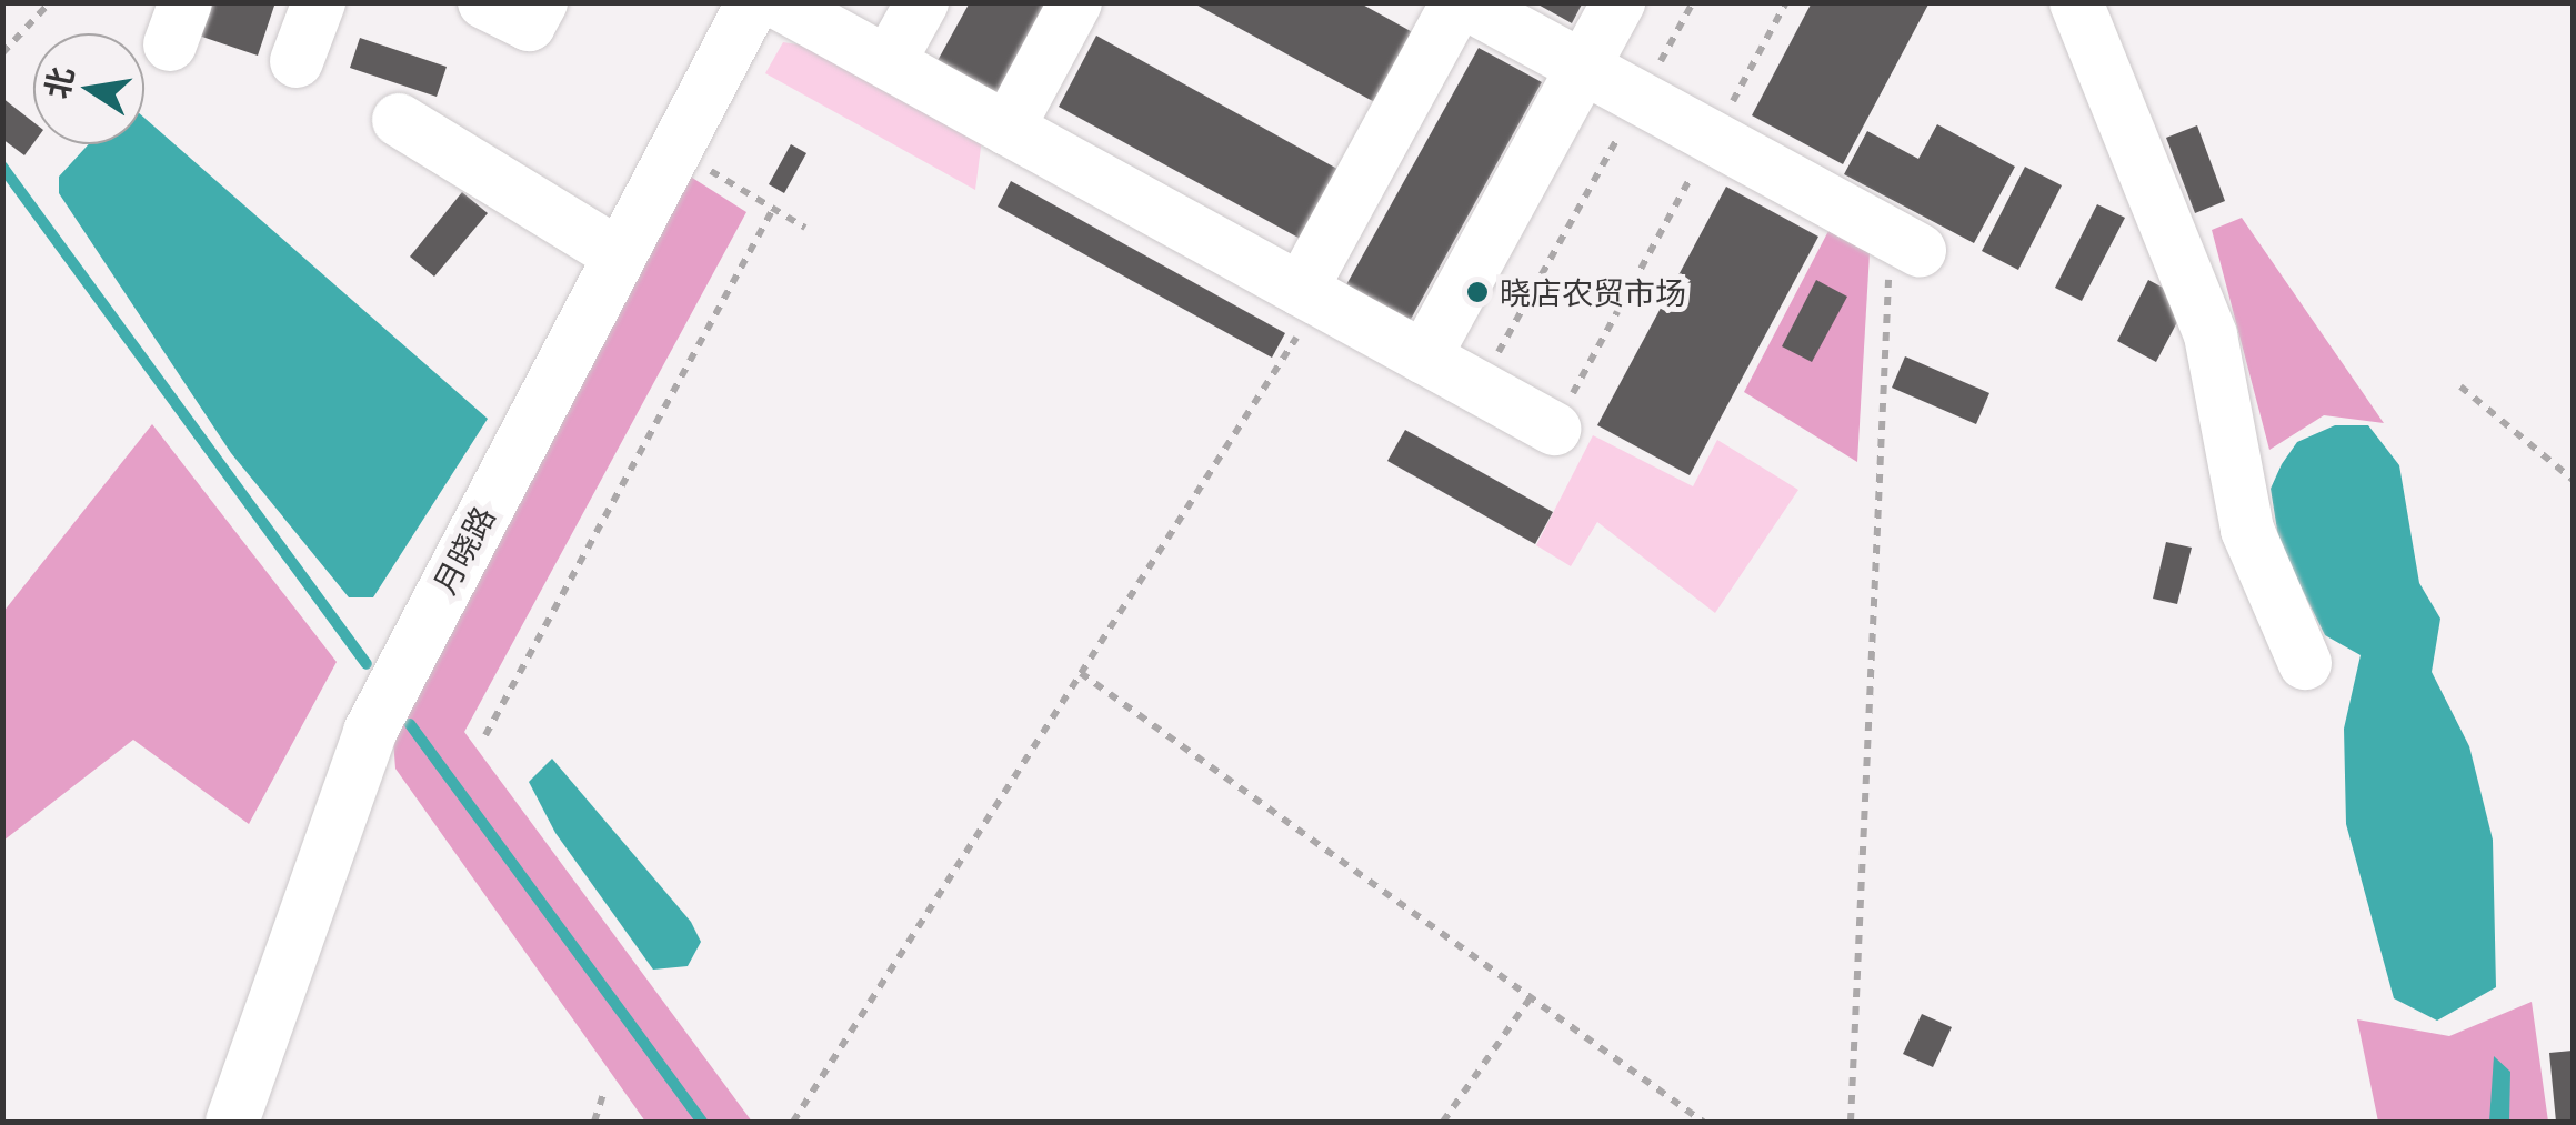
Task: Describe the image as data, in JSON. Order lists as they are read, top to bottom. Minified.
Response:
{"streets":{"street":["月晓路"]},"places":["晓店农贸市场"],"north":"left"}
